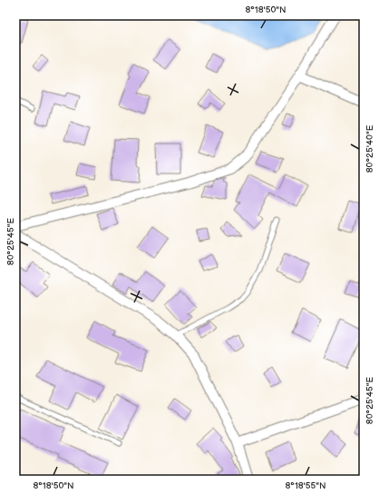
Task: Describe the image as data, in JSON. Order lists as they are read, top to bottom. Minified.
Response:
{"coordinates":["8°18'50\"N","80°25'40\"E","80°25'45\"E","8°18'55\"N"]}
